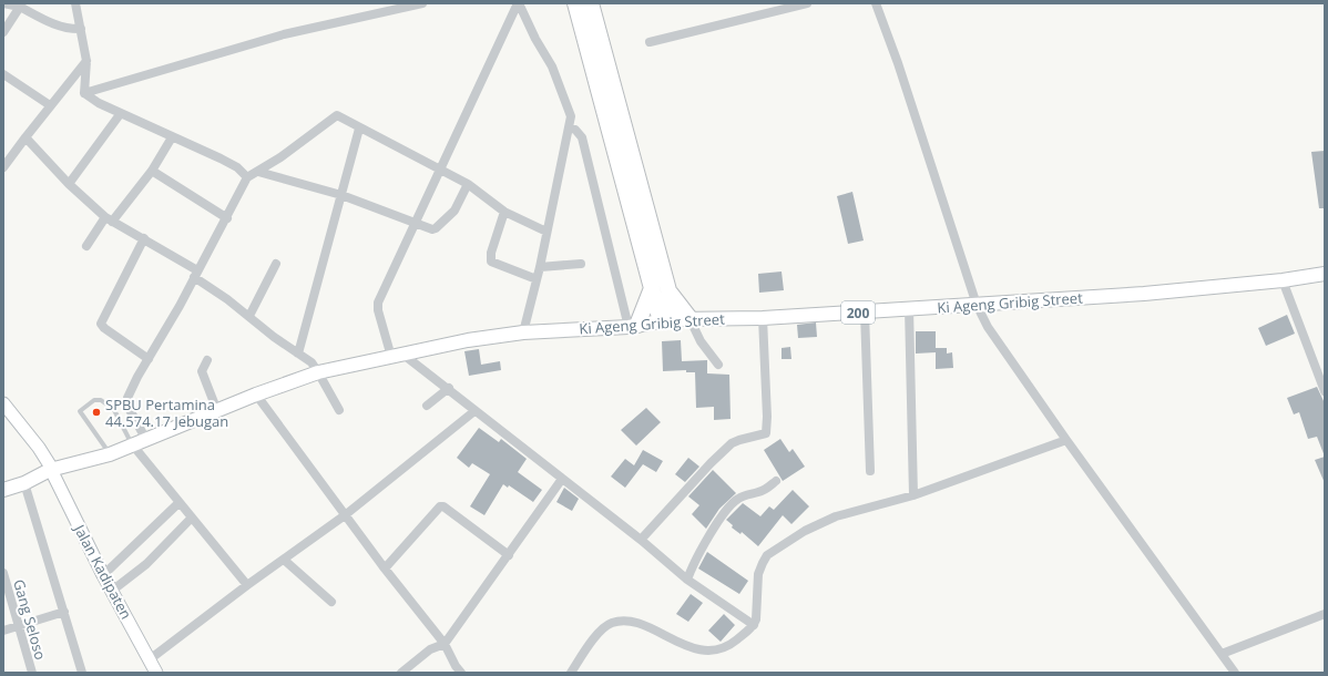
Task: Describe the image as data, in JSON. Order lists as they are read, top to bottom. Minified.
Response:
{"streets":{"main road":["Ki Ageng Gribig Street","200"],"street":["Jalan Kadipaten","Gang Seloso"]},"crossings":[["Ki Ageng Gribig Street","Jalan Kadipaten"]],"places":["SPBU Pertamina 44.574.17 Jebugan"]}
